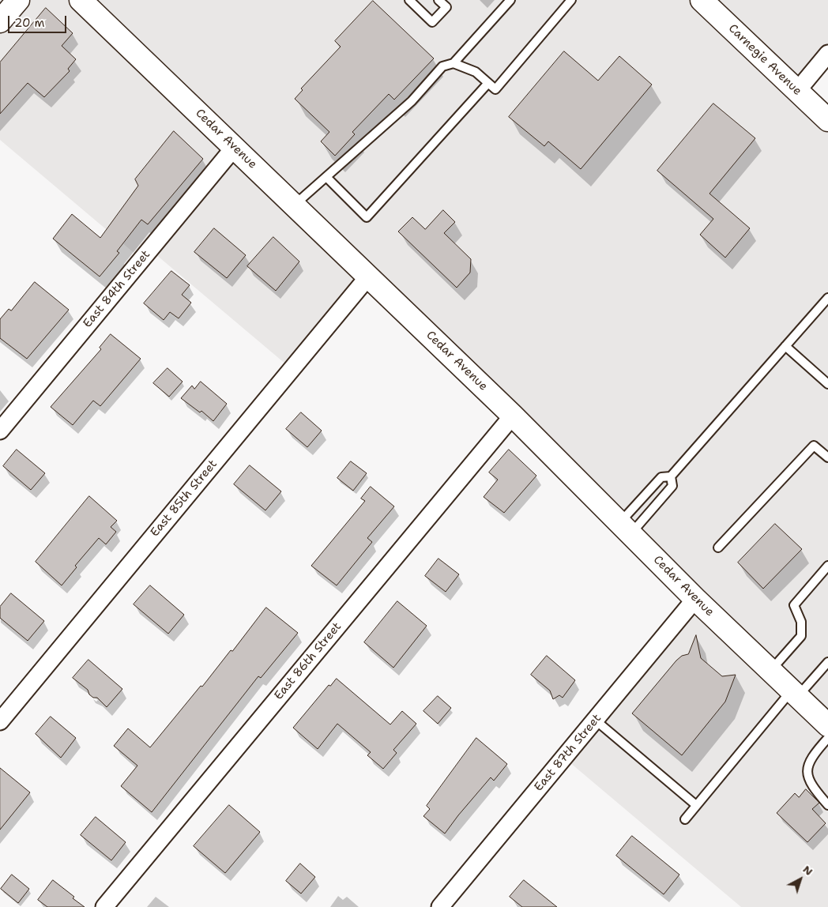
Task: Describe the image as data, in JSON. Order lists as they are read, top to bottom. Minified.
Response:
{"streets":{"street":["Carnegie Avenue","Cedar Avenue","East 84th Street","East 85th Street","East 86th Street","East 87th Street"]},"crossings":[["Cedar Avenue","East 84th Street"],["Cedar Avenue","East 85th Street"],["Cedar Avenue","East 86th Street"],["Cedar Avenue","East 87th Street"]],"scale_bar":"20 m","north":"top right"}
